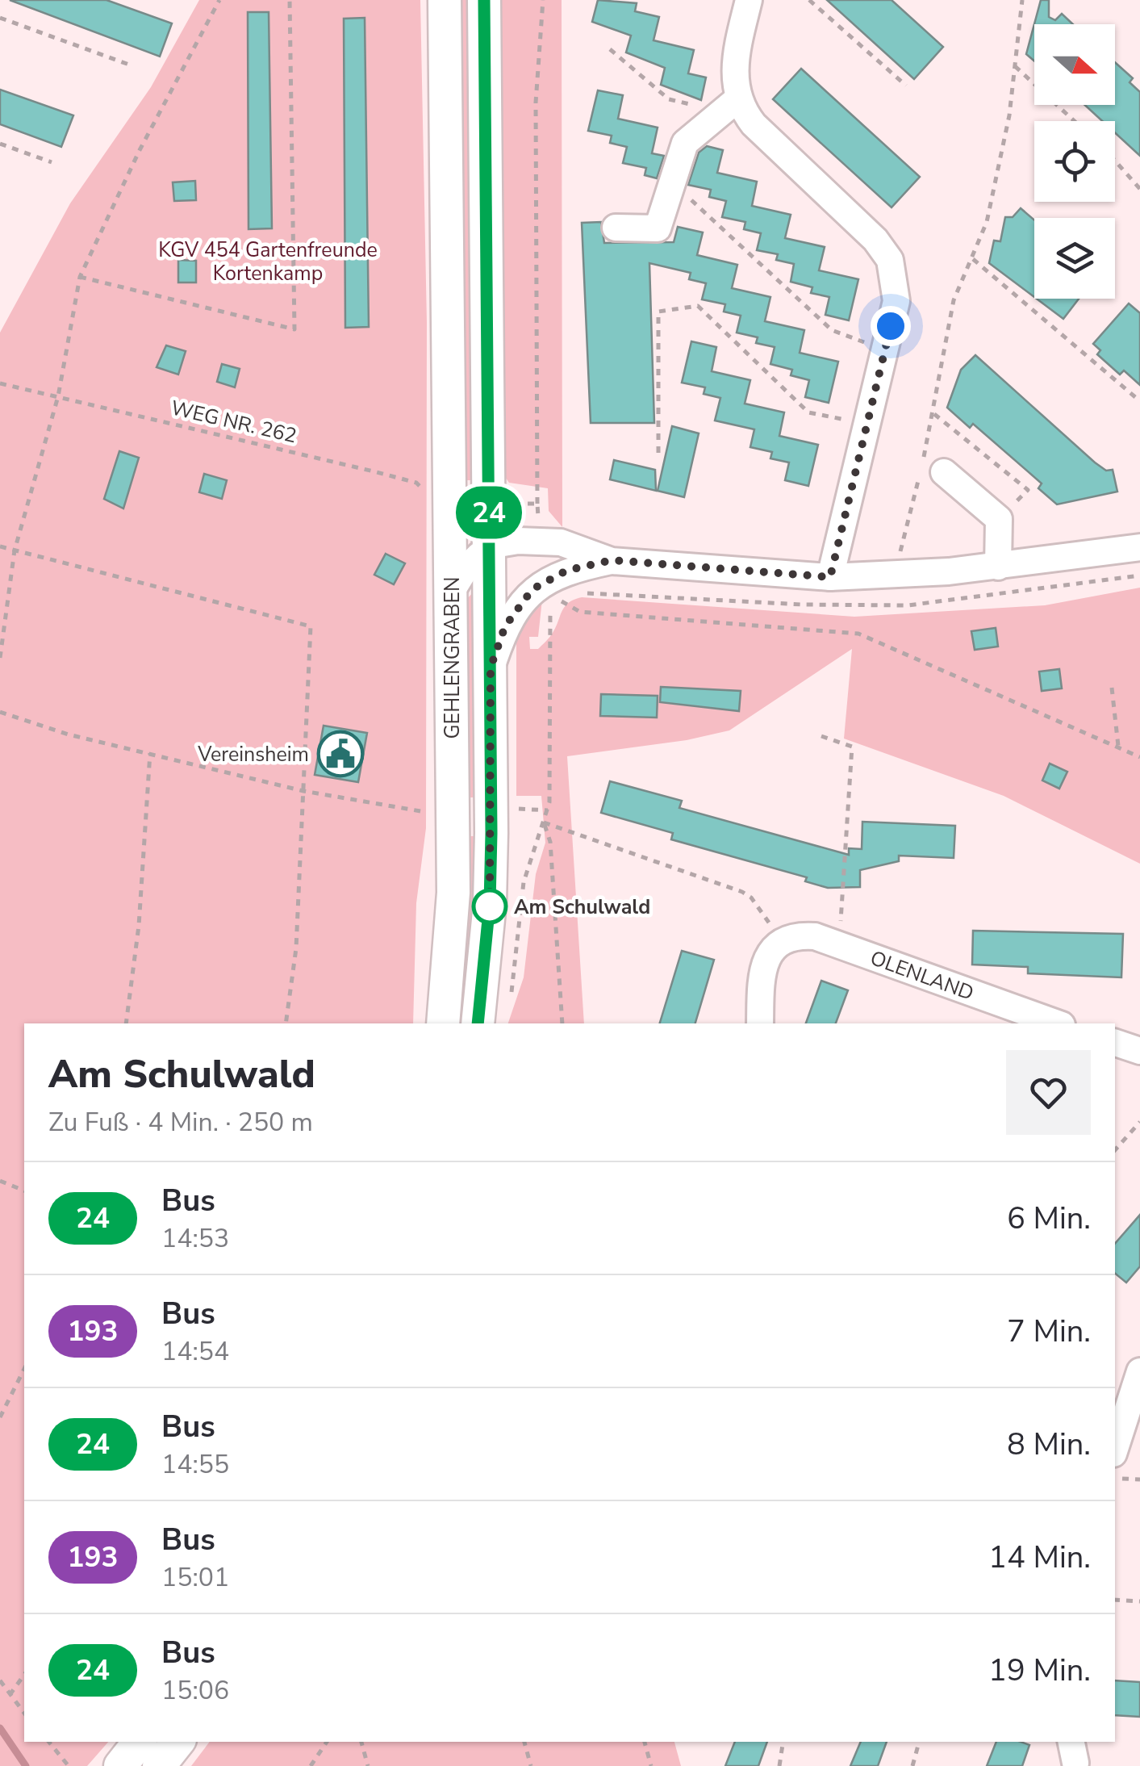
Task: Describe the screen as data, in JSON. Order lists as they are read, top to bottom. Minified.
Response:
{"streets":{"main road":["GEHLENGRABEN"],"street":["OLENLAND"],"path":["WEG NR. 262"]},"crossings":[["WEG NR. 262","GEHLENGRABEN"]],"parks":["KGV 454 Gartenfreunde Kortenkamp"],"places":{"public building":["Vereinsheim"],"other":["Am Schulwald"]},"lines":["bus line 24"],"north":"right","page":{"on_map":"24","heading":["Am Schulwald","Zu Fuß · 4 Min. · 250 m"],"list":[{"mark":"24","name":"Bus","note":"14:53","value":"6 Min."},{"mark":"193","name":"Bus","note":"14:54","value":"7 Min."},{"mark":"24","name":"Bus","note":"14:55","value":"8 Min."},{"mark":"193","name":"Bus","note":"15:01","value":"14 Min."},{"mark":"24","name":"Bus","note":"15:06","value":"19 Min."}]}}
